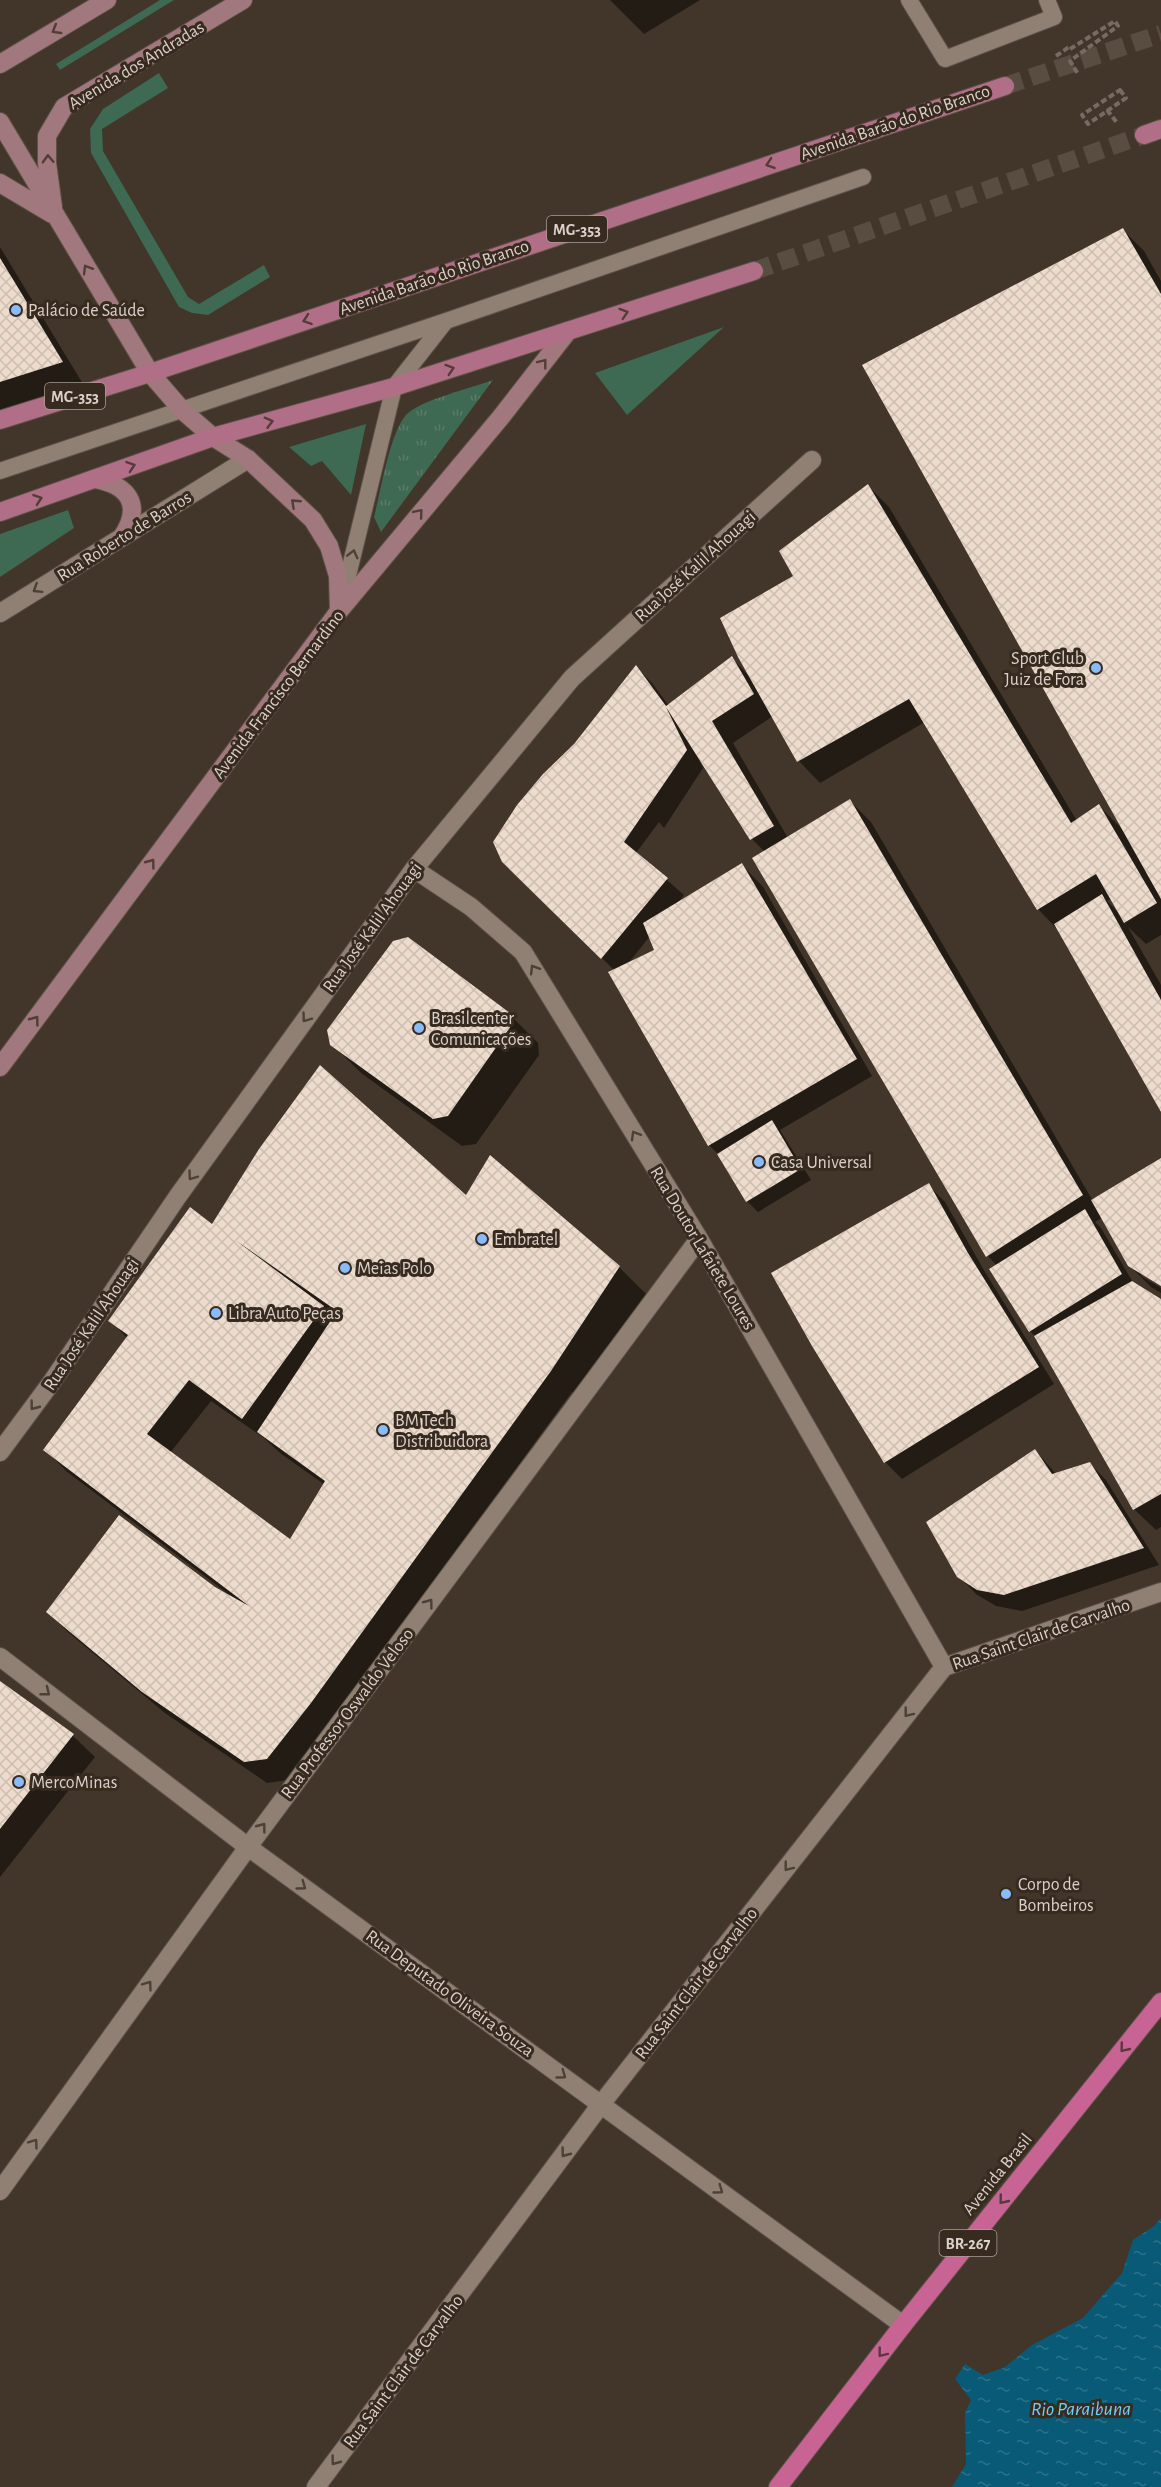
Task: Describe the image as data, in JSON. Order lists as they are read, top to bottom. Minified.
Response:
{"streets":{"highway":["Avenida Brasil","BR-267"],"main road":["Avenida dos Andradas","Avenida Barão do Rio Branco","MG-353","Avenida Francisco Bernardino"],"street":["Rua Roberto de Barros","Rua José Kalil Ahouagi","Rua Doutor Lafaiete Loures","Rua Saint Clair de Carvalho","Rua Professor Oswaldo Veloso","Rua Deputado Oliveira Souza"]},"crossings":[["Rua José Kalil Ahouagi","Rua Doutor Lafaiete Loures"],["Rua Doutor Lafaiete Loures","Rua Saint Clair de Carvalho"],["Rua Doutor Lafaiete Loures","Rua Professor Oswaldo Veloso"],["Rua Saint Clair de Carvalho","Rua Deputado Oliveira Souza"],["Rua Professor Oswaldo Veloso","Rua Deputado Oliveira Souza"],["Rua Deputado Oliveira Souza","Avenida Brasil"]],"one_way":["Rua Roberto de Barros","Rua José Kalil Ahouagi","Avenida Francisco Bernardino","Rua Doutor Lafaiete Loures","Rua Saint Clair de Carvalho","Rua Professor Oswaldo Veloso","Rua Deputado Oliveira Souza","Avenida Brasil"],"water":["Rio Paraibuna"],"places":["Palácio de Saúde","Sport Club Juiz de Fora","Brasilcenter Comunicações","Casa Universal","Embratel","Meias Polo","Libra Auto Peças","BM Tech Distribuidora","MercoMinas","Corpo de Bombeiros"]}
